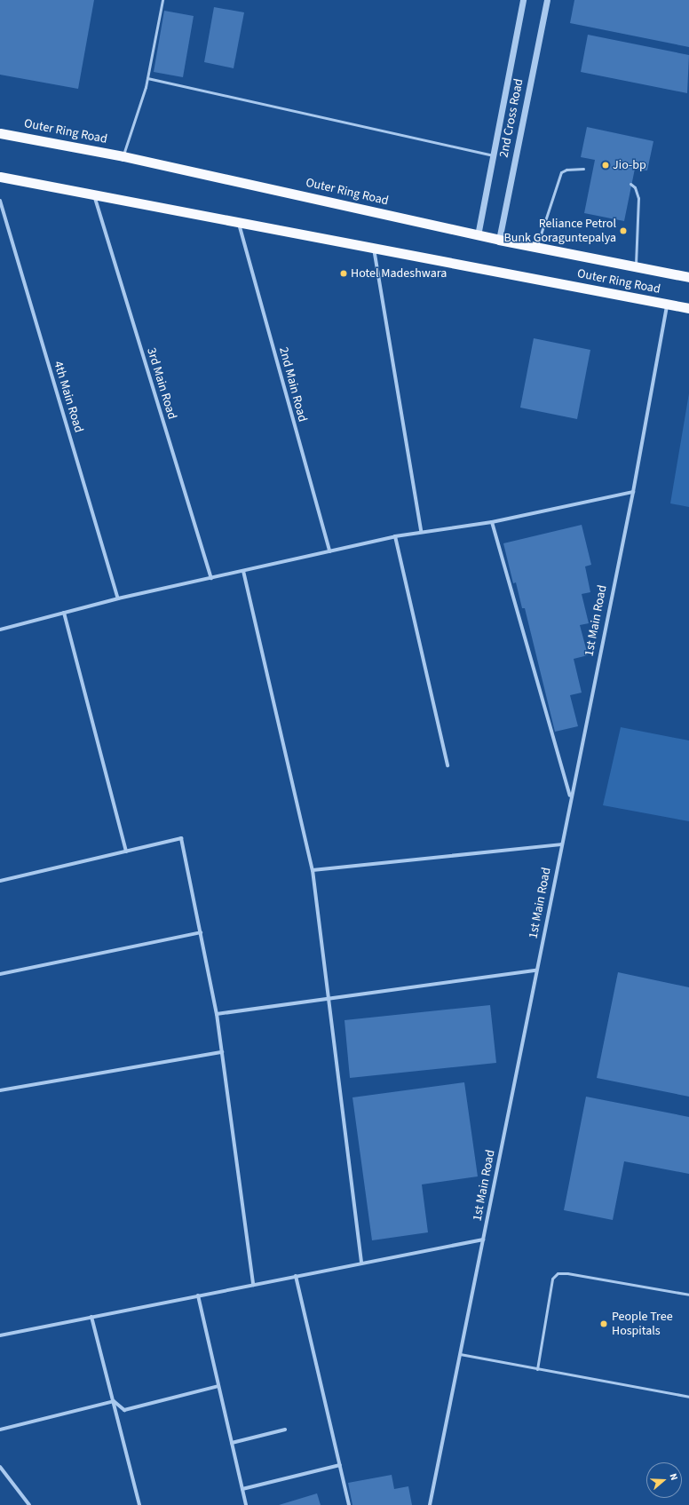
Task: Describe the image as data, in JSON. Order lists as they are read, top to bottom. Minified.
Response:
{"streets":{"highway":["Outer Ring Road"],"street":["2nd Cross Road","3rd Main Road","2nd Main Road","4th Main Road","1st Main Road"]},"crossings":[["2nd Cross Road","Outer Ring Road"],["Outer Ring Road","3rd Main Road"],["Outer Ring Road","2nd Main Road"],["Outer Ring Road","1st Main Road"]],"places":["Jio-bp","Reliance Petrol Bunk Goraguntepalya","Hotel Madeshwara","People Tree Hospitals"],"north":"right"}
